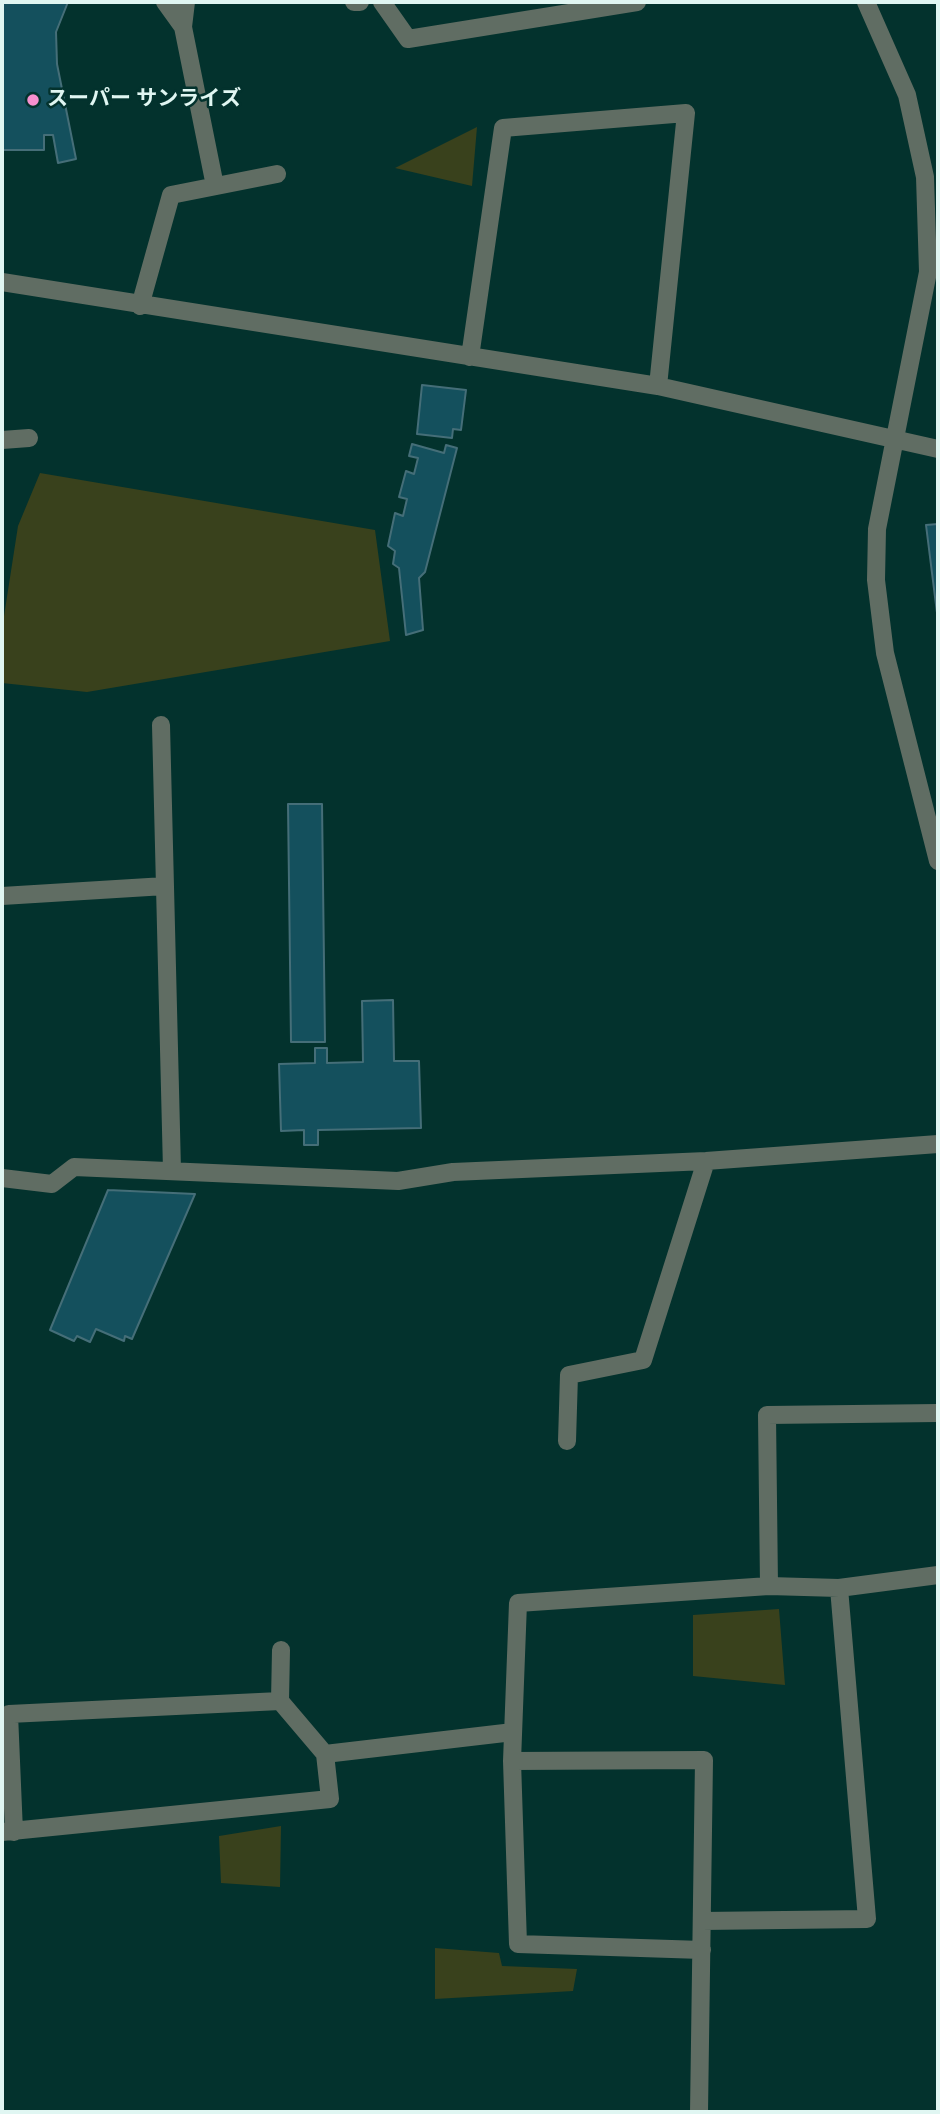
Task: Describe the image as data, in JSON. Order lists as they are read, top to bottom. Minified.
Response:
{"places":["スーパー サンライズ"]}
